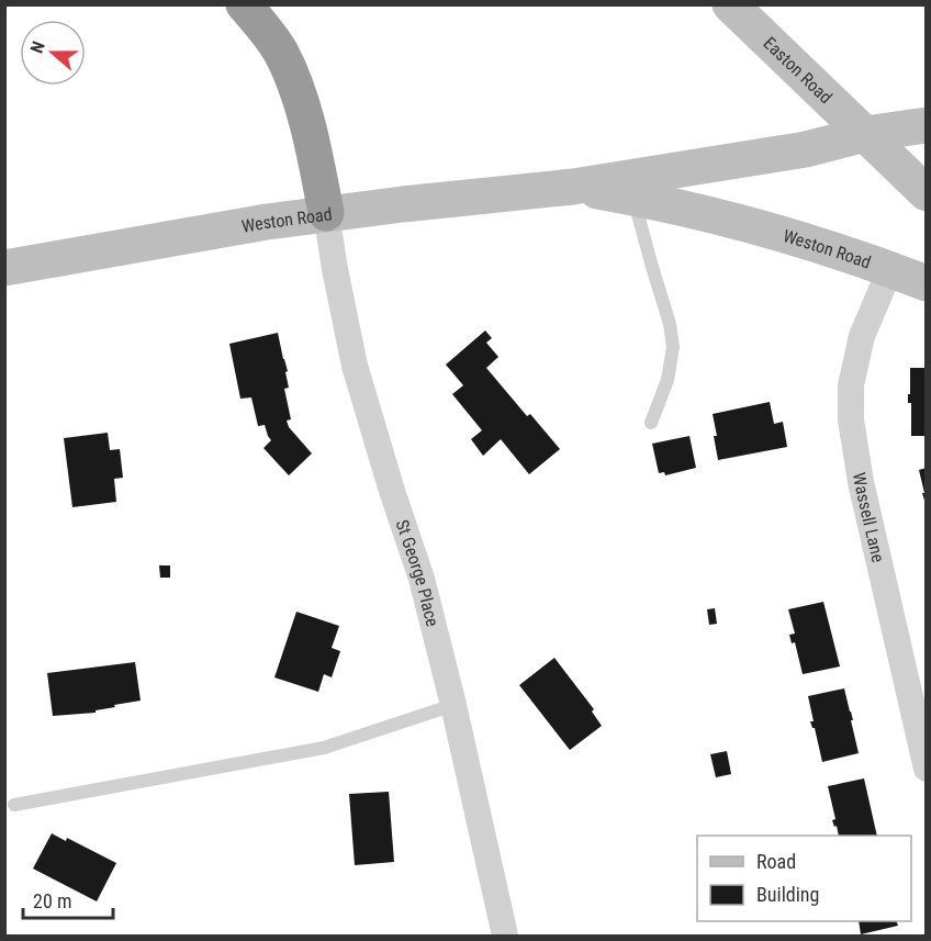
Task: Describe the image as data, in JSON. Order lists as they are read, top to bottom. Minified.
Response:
{"streets":{"main road":["Easton Road","Weston Road"],"street":["Wassell Lane","St George Place"]},"crossings":[["Easton Road","Weston Road"],["Weston Road","Wassell Lane"],["Weston Road","St George Place"]],"legend":["Road","Building"],"scale_bar":"20 m","north":"left"}
